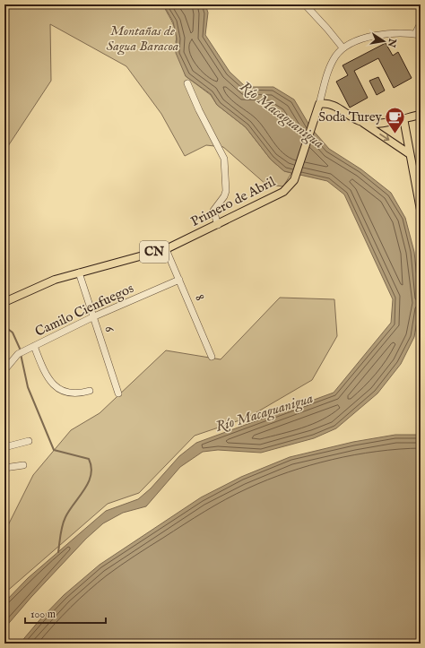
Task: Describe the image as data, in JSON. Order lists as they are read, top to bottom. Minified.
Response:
{"streets":{"main road":["Primero de Abril","CN"],"street":["8","Camilo Cienfuegos","6"]},"crossings":[["Primero de Abril","8"],["Primero de Abril","6"],["8","Camilo Cienfuegos"],["Camilo Cienfuegos","6"]],"water":["Río Macaguanigua"],"parks":["Montañas de Sagua Baracoa"],"places":{"cafe":["Soda Turey"]},"scale_bar":"100 m","north":"right"}
